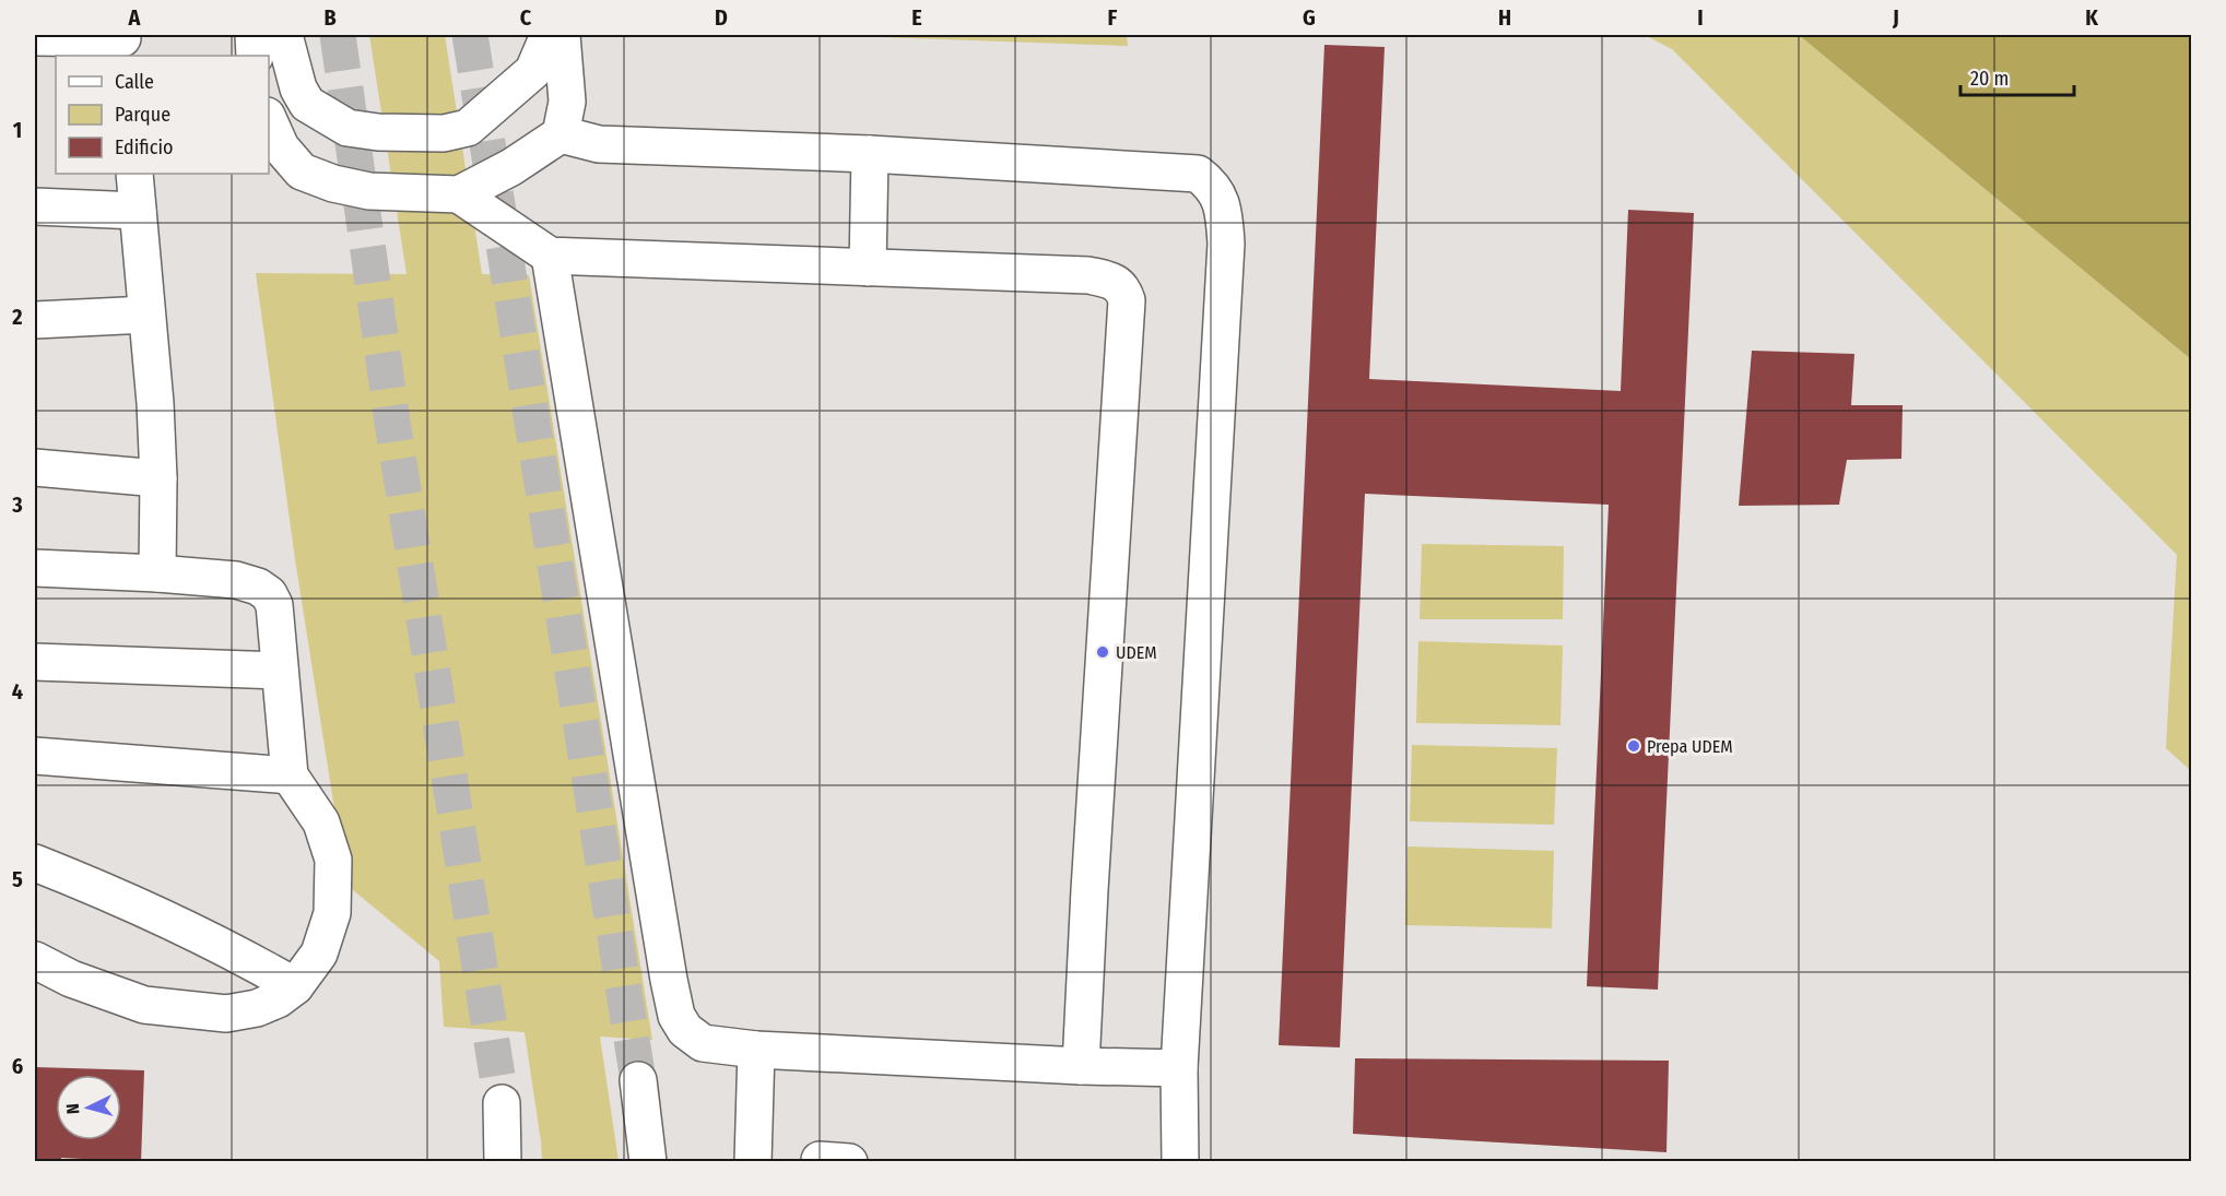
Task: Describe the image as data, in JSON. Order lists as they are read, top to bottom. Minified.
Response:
{"places":["UDEM","Prepa UDEM"],"legend":["Calle","Parque","Edificio"],"scale_bar":"20 m","north":"left","grid":{"columns":["A","B","C","D","E","F","G","H","I","J","K"],"rows":["1","2","3","4","5","6"]}}
